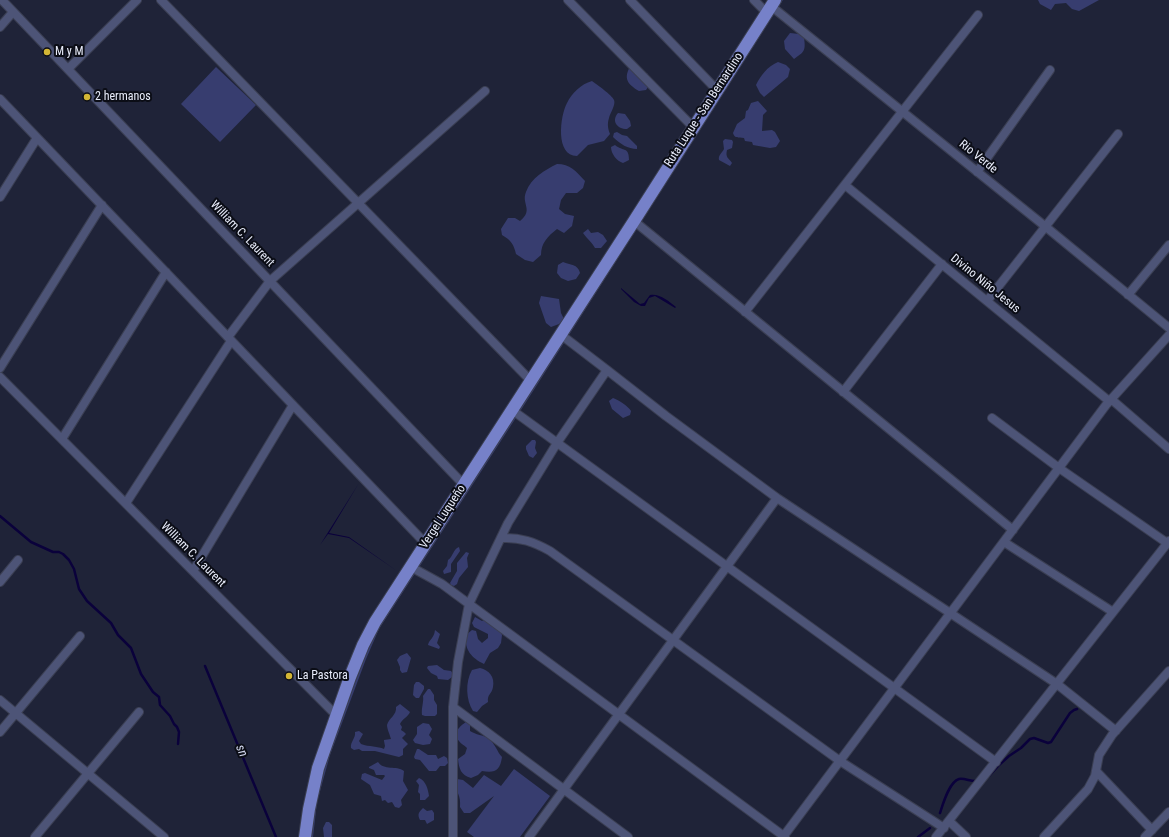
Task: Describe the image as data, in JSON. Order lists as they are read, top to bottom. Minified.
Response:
{"streets":{"main road":["Ruta Luque - San Bernardino","Vergel Luqueño"],"street":["Rio Verde","William C. Laurent","Divino Niño Jesus"]},"crossings":[["Ruta Luque - San Bernardino","Rio Verde"],["Ruta Luque - San Bernardino","Vergel Luqueño"],["William C. Laurent","Vergel Luqueño"]],"water":["sn"],"places":["M y M","2 hermanos","La Pastora"]}
